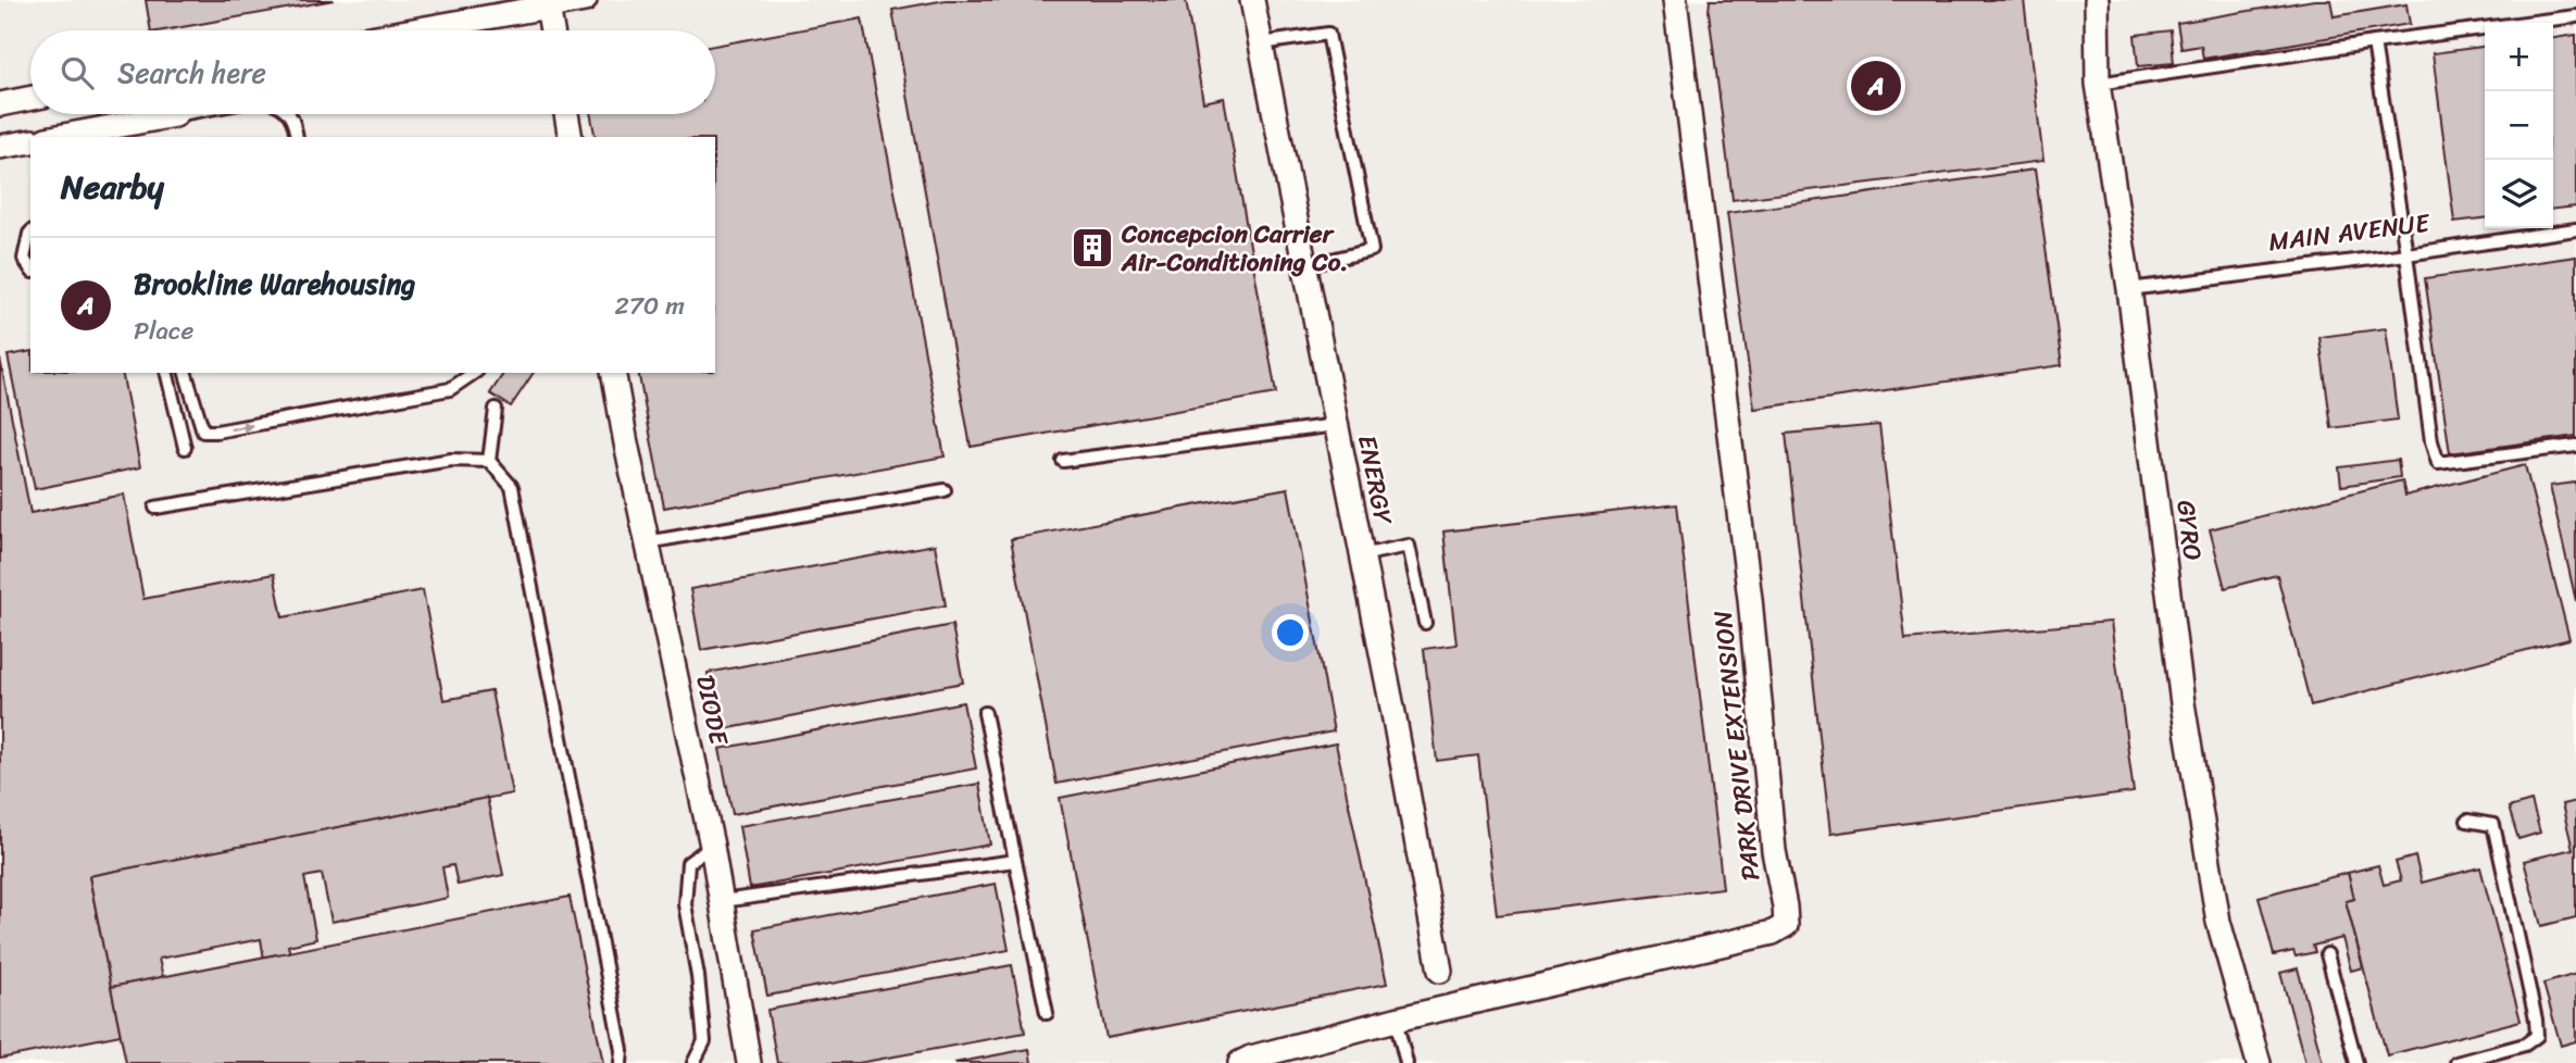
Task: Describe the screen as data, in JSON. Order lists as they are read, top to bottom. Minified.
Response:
{"streets":{"street":["ENERGY","GYRO","DIODE","PARK DRIVE EXTENSION"],"lane":["MAIN AVENUE"]},"crossings":[["MAIN AVENUE","GYRO"]],"places":{"building":["Concepcion Carrier Air-Conditioning Co."]},"page":{"map_buttons":["+","−"],"search":"Search here","pins":"A","heading":"Nearby","list":[{"mark":"A","name":"Brookline Warehousing","note":"Place","value":"270 m"}]}}
